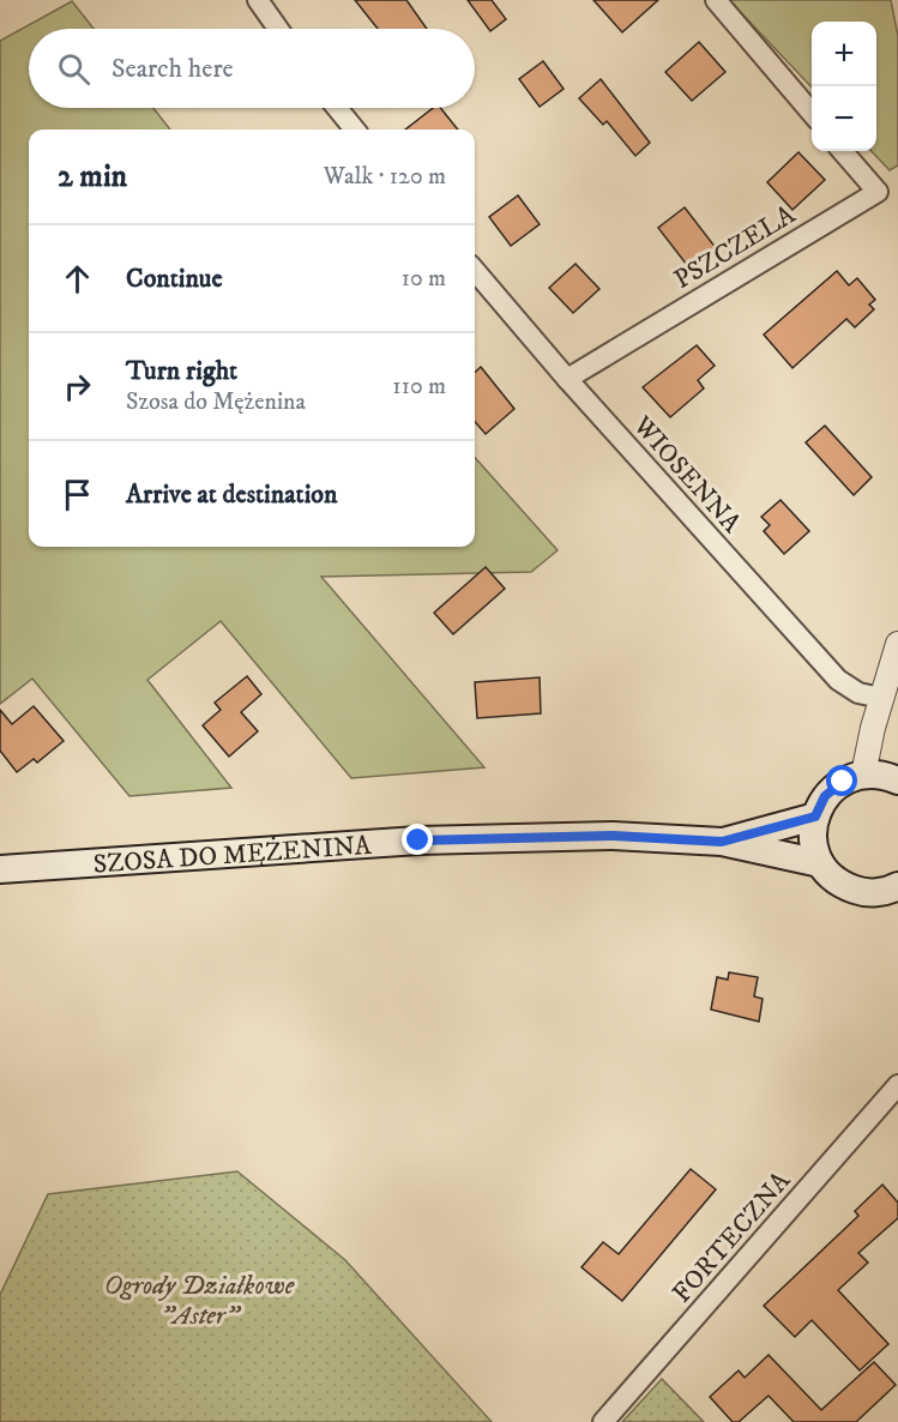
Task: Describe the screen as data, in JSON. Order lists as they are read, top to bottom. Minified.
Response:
{"streets":{"main road":["SZOSA DO MĘŻENINA"],"street":["PSZCZELA","WIOSENNA","FORTECZNA"]},"crossings":[["PSZCZELA","WIOSENNA"]],"parks":["Ogrody Działkowe \"Aster\""],"page":{"map_buttons":["+","−"],"search":"Search here","heading":["2 min","Walk · 120 m"],"list":[["Continue","10 m"],["Turn right","Szosa do Mężenina","110 m"],"Arrive at destination"]}}
